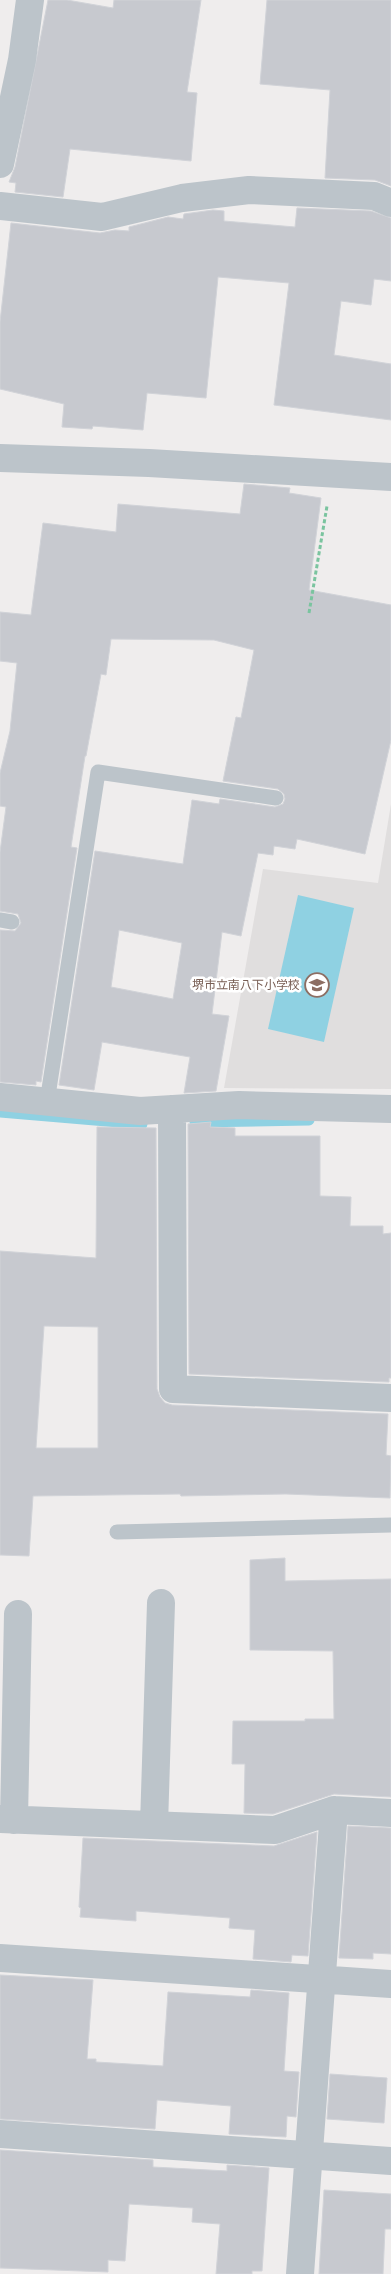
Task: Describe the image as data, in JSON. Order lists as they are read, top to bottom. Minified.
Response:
{"places":{"school or university":["堺市立南八下小学校"]}}
